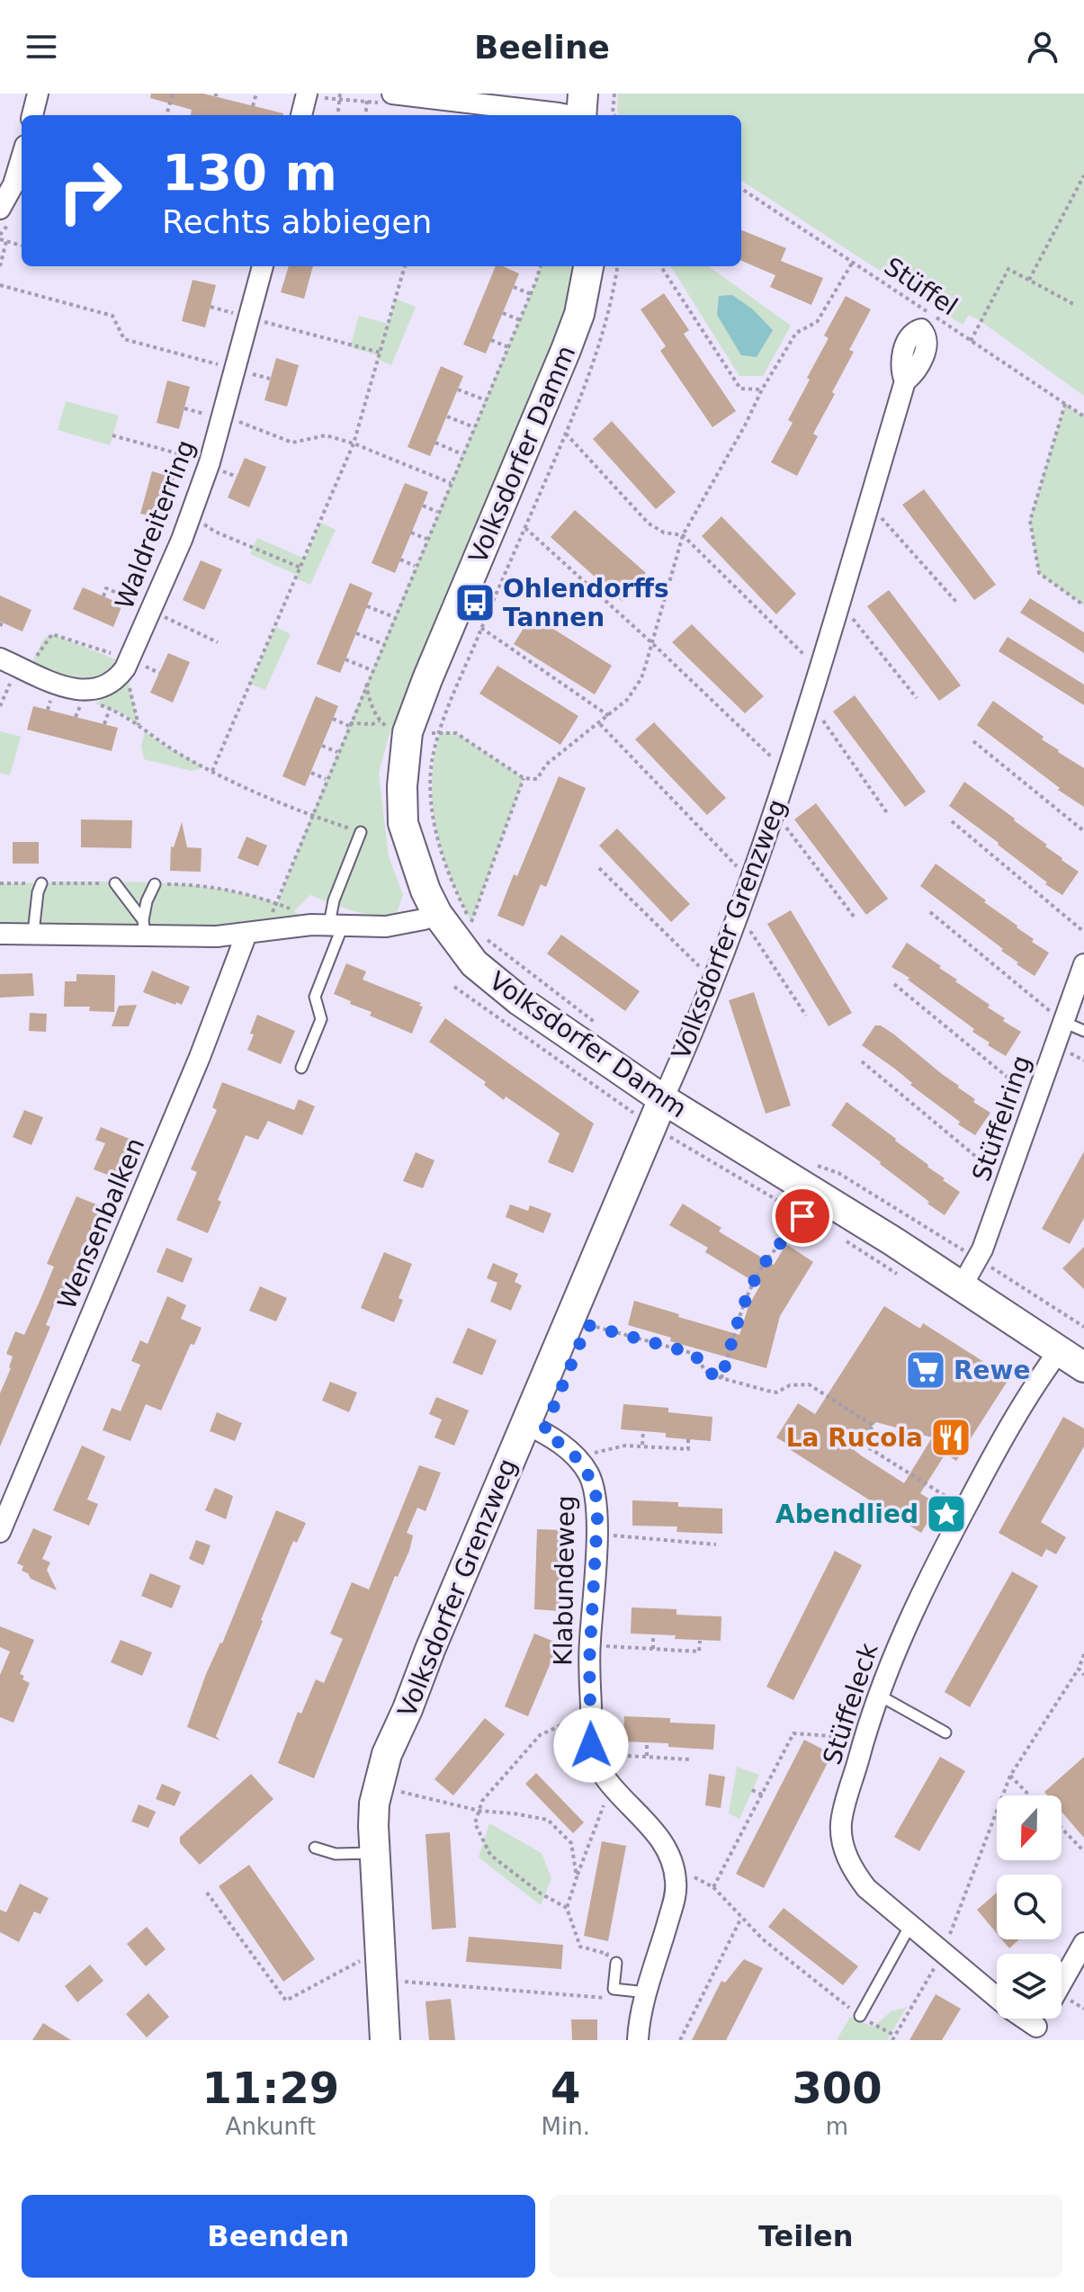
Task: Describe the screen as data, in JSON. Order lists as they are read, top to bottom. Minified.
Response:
{"streets":{"main road":["Volksdorfer Damm","Volksdorfer Grenzweg"],"street":["Waldreiterring","Stüffelring","Wensenbalken","Klabundeweg","Stüffeleck"],"path":["Stüffel"]},"crossings":[["Volksdorfer Damm","Volksdorfer Grenzweg"],["Volksdorfer Damm","Stüffelring"],["Volksdorfer Damm","Stüffeleck"],["Volksdorfer Grenzweg","Klabundeweg"]],"places":{"bus stop":["Ohlendorffs Tannen"],"supermarket":["Rewe"],"restaurant":["La Rucola"],"place":["Abendlied"]},"north":"bottom","page":{"header":"Beeline","turn":["130 m","Rechts abbiegen"],"eta":["11:29","Ankunft","4","Min.","300","m"],"buttons":["Beenden","Teilen"]}}
